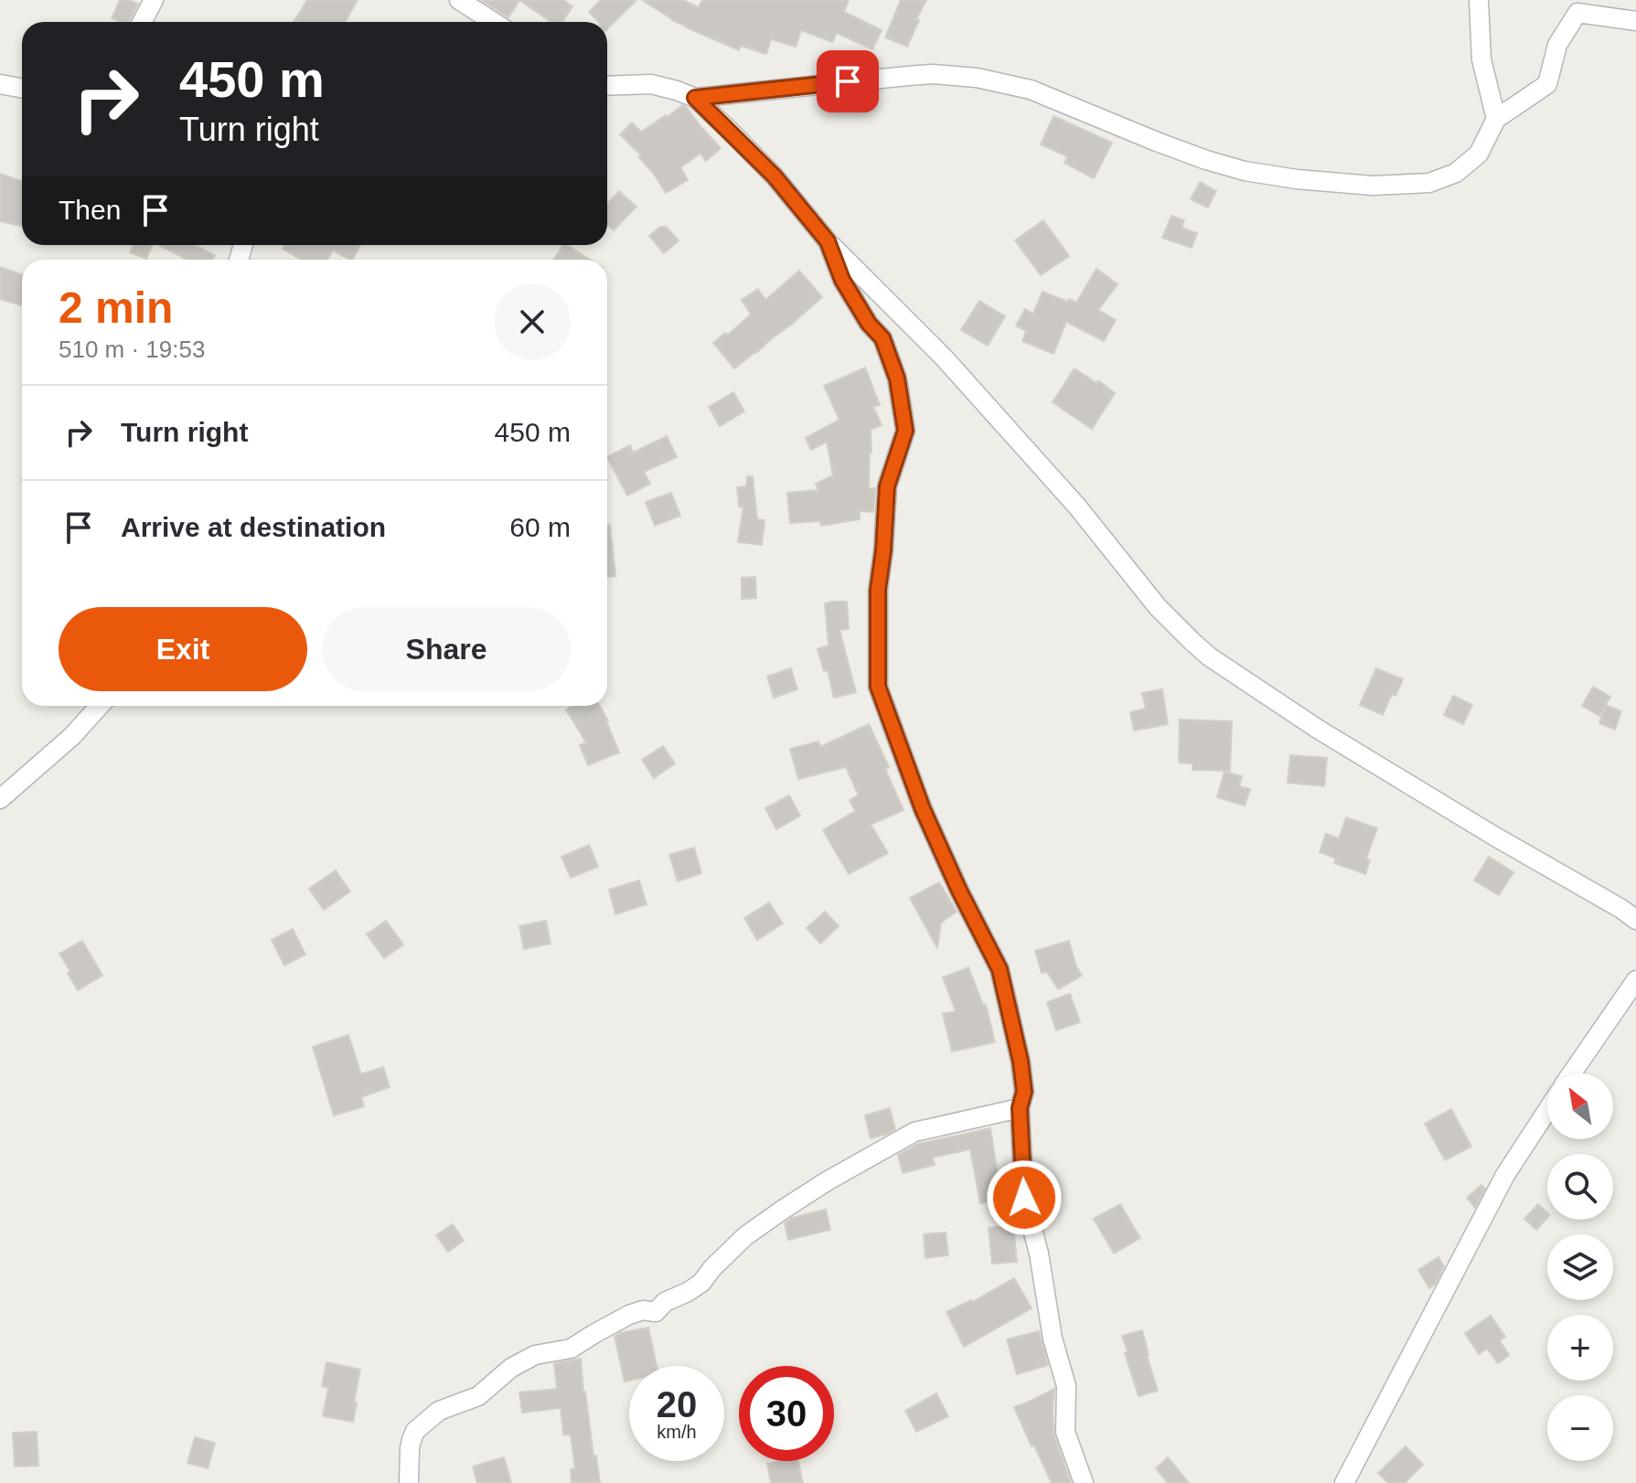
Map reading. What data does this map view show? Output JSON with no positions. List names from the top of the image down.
{
  "north": "top left",
  "page": {
    "turn": ["450 m", "Turn right"],
    "then": "Then",
    "heading": ["2 min", "510 m · 19:53"],
    "list": [
      {
        "name": "Turn right",
        "value": "450 m"
      },
      {
        "name": "Arrive at destination",
        "value": "60 m"
      }
    ],
    "buttons": ["Exit", "Share"],
    "map_buttons": ["+", "−"],
    "speed": "20 km/h",
    "limit": "30"
  }
}
